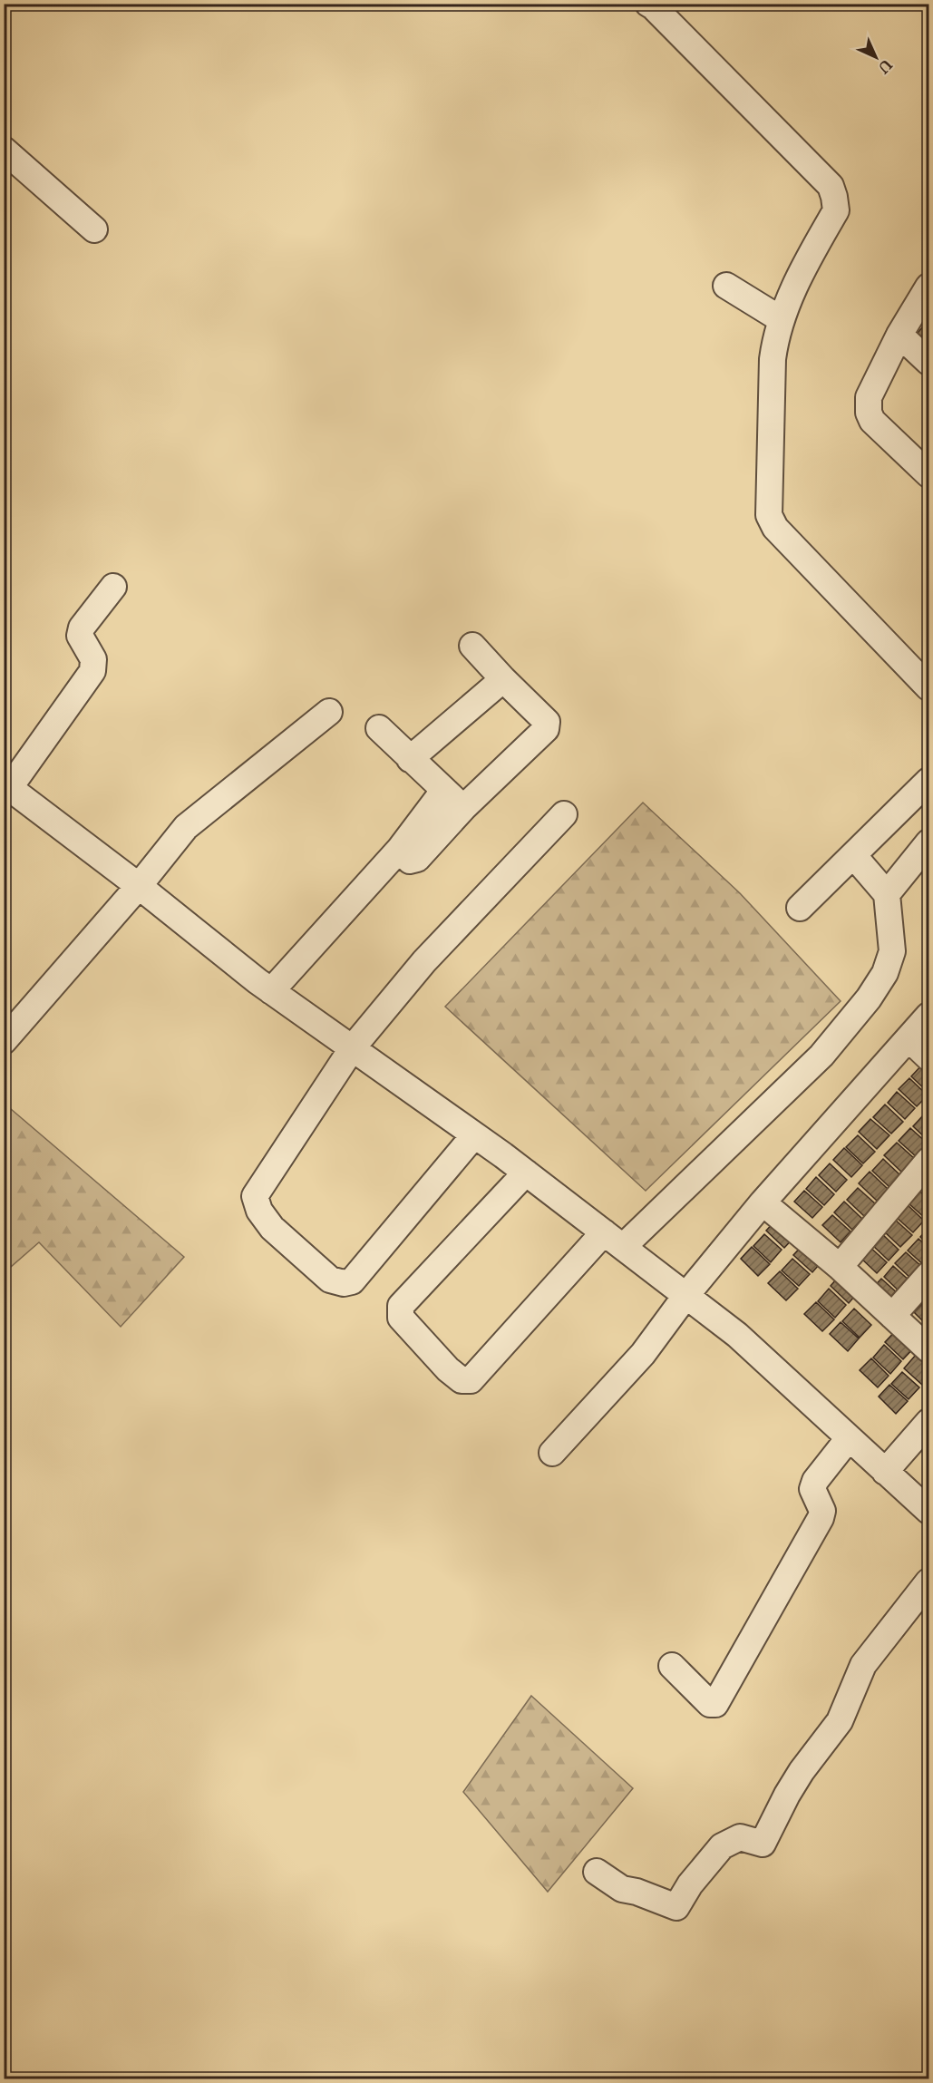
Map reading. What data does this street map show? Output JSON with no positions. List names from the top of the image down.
{
  "north": "bottom right"
}
